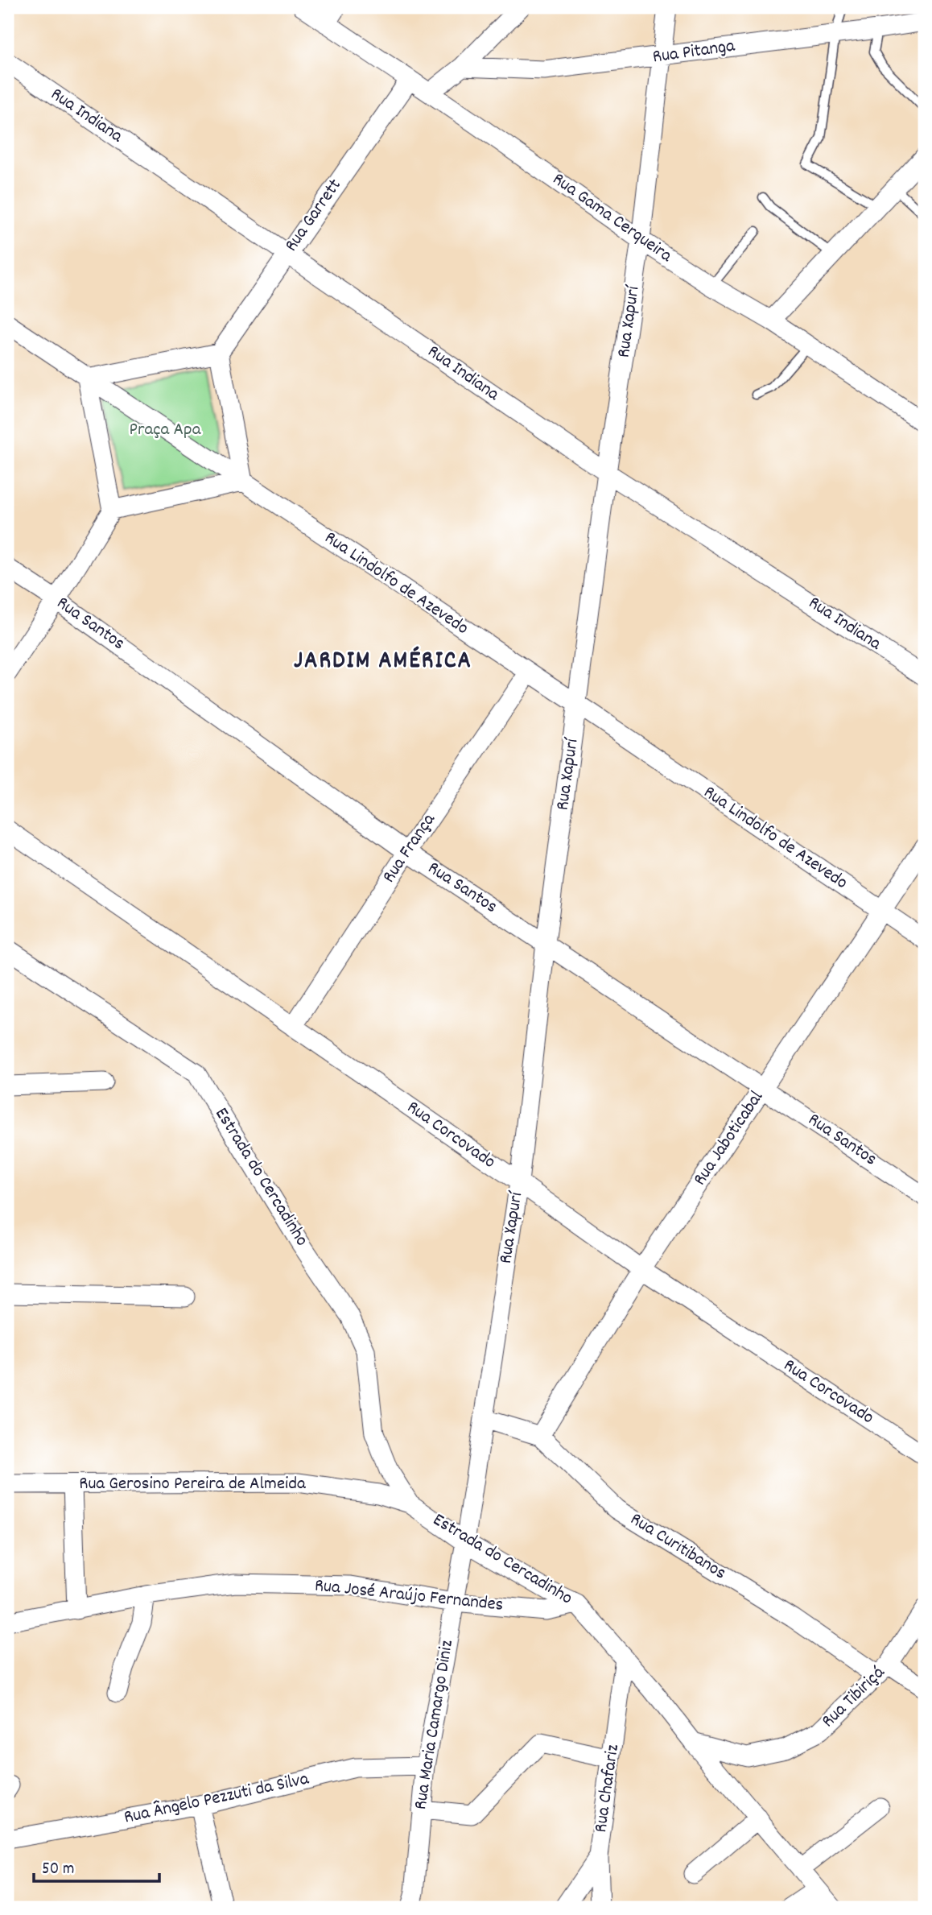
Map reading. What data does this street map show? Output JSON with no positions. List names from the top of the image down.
{
  "streets": {
    "street": [
      "Rua Pitanga",
      "Rua Indiana",
      "Rua Garrett",
      "Rua Gama Cerqueira",
      "Rua Xapurí",
      "Rua Lindolfo de Azevedo",
      "Rua Santos",
      "Rua França",
      "Rua Corcovado",
      "Rua Jaboticabal",
      "Estrada do Cercadinho",
      "Rua Gerosino Pereira de Almeida",
      "Rua Curitibanos",
      "Rua José Araújo Fernandes",
      "Rua Tibiriçá",
      "Rua Maria Camargo Diniz",
      "Rua Chafariz",
      "Rua Ângelo Pezzuti da Silva"
    ]
  },
  "crossings": [
    ["Rua Pitanga", "Rua Xapurí"],
    ["Rua Indiana", "Rua Garrett"],
    ["Rua Indiana", "Rua Xapurí"],
    ["Rua Garrett", "Rua Gama Cerqueira"],
    ["Rua Gama Cerqueira", "Rua Xapurí"],
    ["Rua Xapurí", "Rua Lindolfo de Azevedo"],
    ["Rua Xapurí", "Rua Santos"],
    ["Rua Xapurí", "Rua Corcovado"],
    ["Rua Xapurí", "Estrada do Cercadinho"],
    ["Rua Xapurí", "Rua Curitibanos"],
    ["Rua Xapurí", "Rua Maria Camargo Diniz"],
    ["Rua Lindolfo de Azevedo", "Rua França"],
    ["Rua Lindolfo de Azevedo", "Rua Jaboticabal"],
    ["Rua Santos", "Rua França"],
    ["Rua Santos", "Rua Jaboticabal"],
    ["Rua França", "Rua Corcovado"],
    ["Rua Corcovado", "Rua Jaboticabal"],
    ["Rua Jaboticabal", "Rua Curitibanos"],
    ["Estrada do Cercadinho", "Rua Gerosino Pereira de Almeida"],
    ["Estrada do Cercadinho", "Rua José Araújo Fernandes"],
    ["Estrada do Cercadinho", "Rua Tibiriçá"],
    ["Estrada do Cercadinho", "Rua Maria Camargo Diniz"],
    ["Estrada do Cercadinho", "Rua Chafariz"],
    ["Rua Curitibanos", "Rua Tibiriçá"],
    ["Rua José Araújo Fernandes", "Rua Maria Camargo Diniz"],
    ["Rua Maria Camargo Diniz", "Rua Ângelo Pezzuti da Silva"]
  ],
  "districts": ["JARDIM AMÉRICA"],
  "parks": ["Praça Apa"],
  "scale_bar": "50 m"
}
